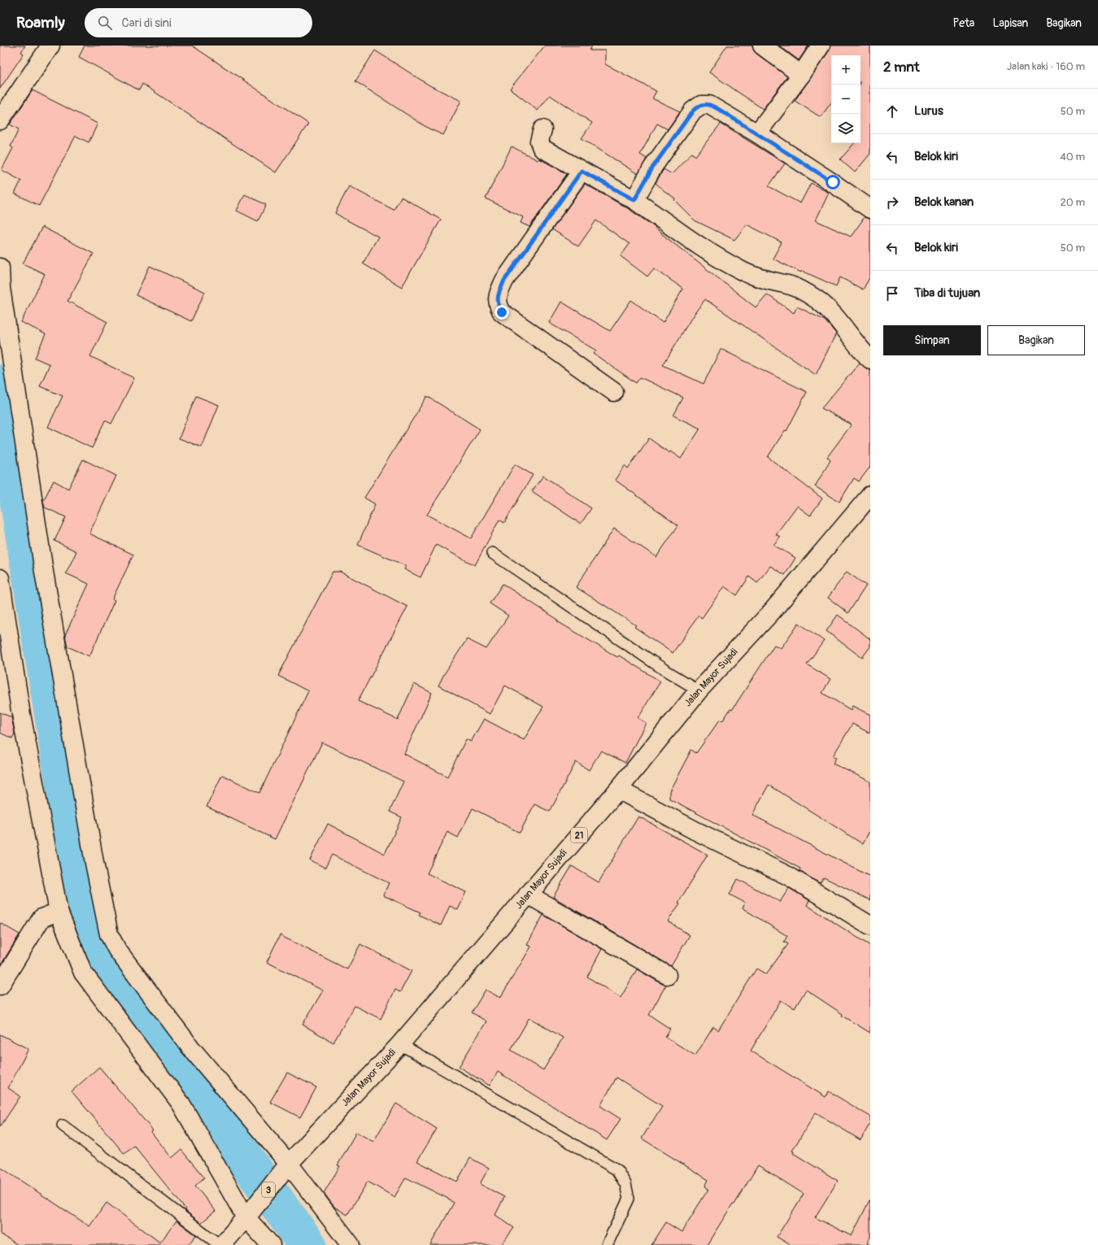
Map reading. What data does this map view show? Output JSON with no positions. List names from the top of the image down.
{
  "streets": {
    "main road": ["Jalan Mayor Sujadi", "21", "3"]
  },
  "page": {
    "header": "Roamly",
    "search": "Cari di sini",
    "nav": ["Peta", "Lapisan", "Bagikan"],
    "heading": ["2 mnt", "Jalan kaki · 160 m"],
    "map_buttons": ["+", "−"],
    "list": [
      ["Lurus", "50 m"],
      ["Belok kiri", "40 m"],
      ["Belok kanan", "20 m"],
      ["Belok kiri", "50 m"],
      "Tiba di tujuan"
    ],
    "buttons": ["Simpan", "Bagikan"]
  }
}
